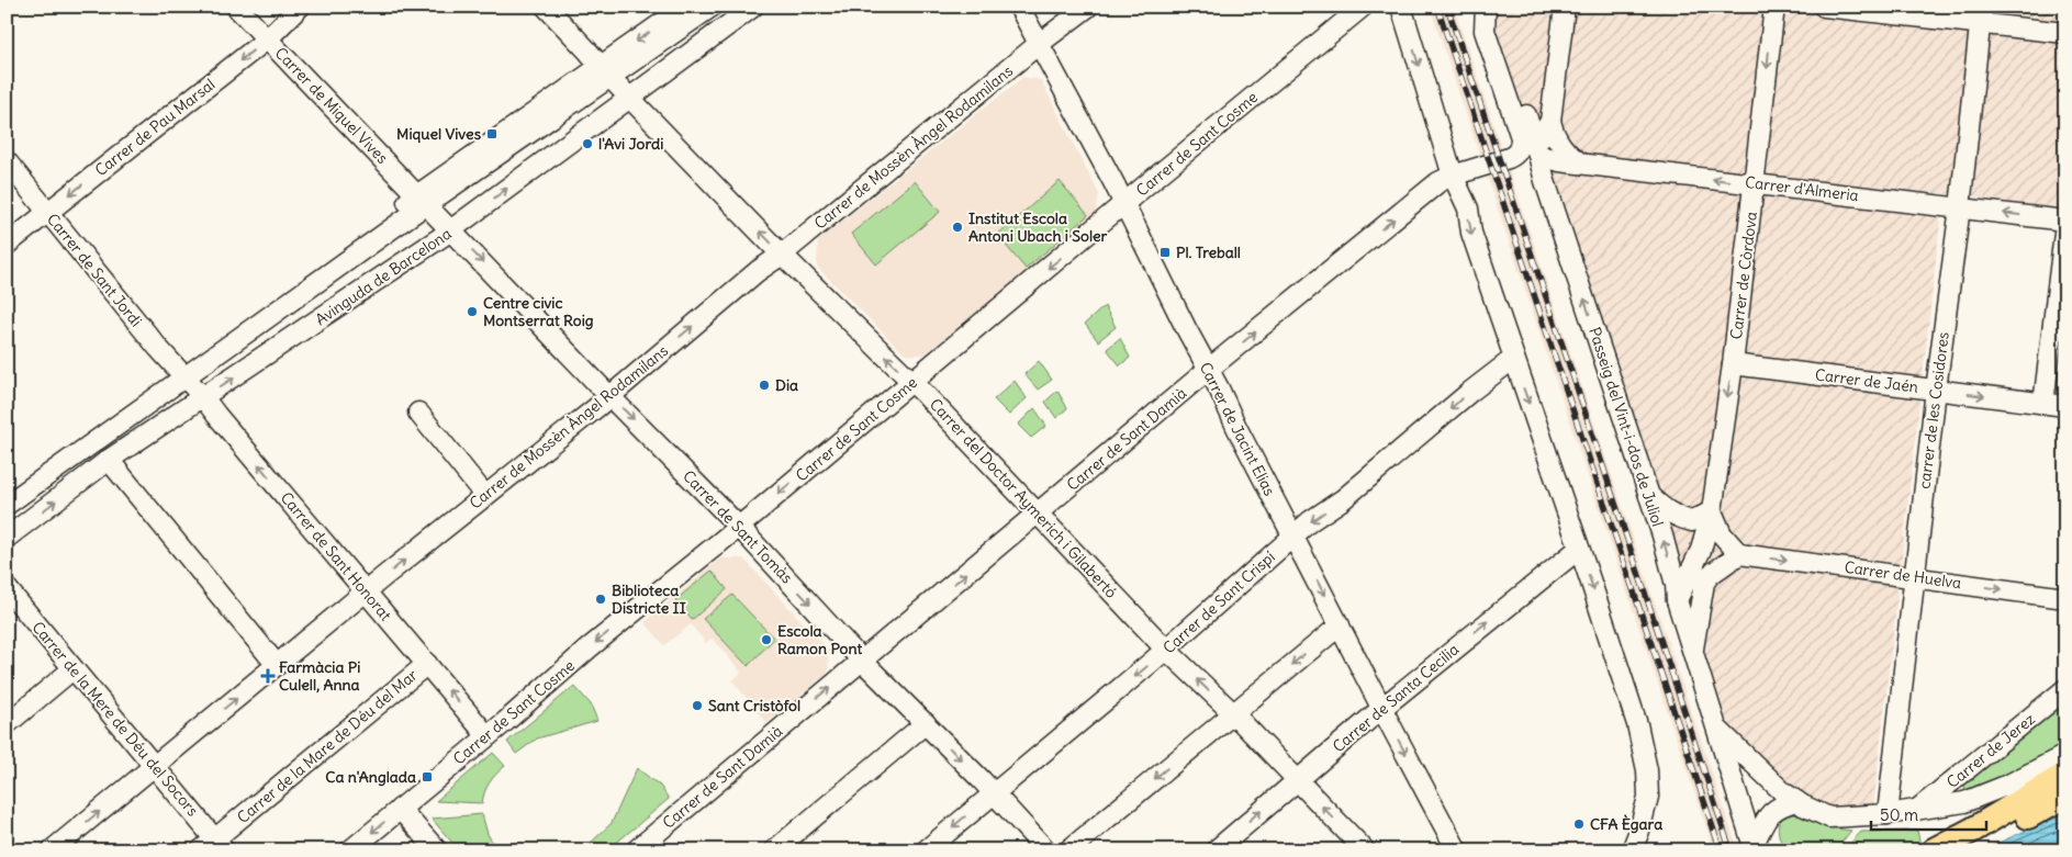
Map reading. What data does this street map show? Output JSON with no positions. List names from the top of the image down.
{
  "streets": {
    "street": [
      "Carrer de Miquel Vives",
      "Carrer de Pau Marsal",
      "Carrer de Sant Cosme",
      "Carrer de Mossèn Àngel Rodamilans",
      "Carrer d'Almeria",
      "Carrer de Sant Jordi",
      "Carrer de Còrdova",
      "Avinguda de Barcelona",
      "Carrer de Jaén",
      "carrer de les Cosidores",
      "Passeig del Vint-i-dos de Juliol",
      "Carrer de Jacint Elias",
      "Carrer de Sant Damià",
      "Carrer del Doctor Aymerich i Gilabertó",
      "Carrer de Sant Tomàs",
      "Carrer de Sant Honorat",
      "Carrer de Huelva",
      "Carrer de Sant Crispí",
      "Carrer de Santa Cecilia",
      "Carrer de la Mere de Déu del Socors",
      "Carrer de la Mare de Déu del Mar",
      "Carrer de Jerez"
    ]
  },
  "crossings": [
    ["Carrer de Miquel Vives", "Carrer de Pau Marsal"],
    ["Carrer de Miquel Vives", "Carrer de Sant Tomàs"],
    ["Carrer de Pau Marsal", "Carrer de Sant Jordi"],
    ["Carrer de Sant Cosme", "Carrer de Jacint Elias"],
    ["Carrer de Sant Cosme", "Carrer del Doctor Aymerich i Gilabertó"],
    ["Carrer de Sant Cosme", "Carrer de Sant Tomàs"],
    ["Carrer de Sant Cosme", "Carrer de Sant Honorat"],
    ["Carrer de Mossèn Àngel Rodamilans", "Carrer de Jacint Elias"],
    ["Carrer de Mossèn Àngel Rodamilans", "Carrer del Doctor Aymerich i Gilabertó"],
    ["Carrer de Mossèn Àngel Rodamilans", "Carrer de Sant Tomàs"],
    ["Carrer de Mossèn Àngel Rodamilans", "Carrer de Sant Honorat"],
    ["Carrer de Mossèn Àngel Rodamilans", "Carrer de la Mere de Déu del Socors"],
    ["Carrer d'Almeria", "Carrer de Còrdova"],
    ["Carrer d'Almeria", "carrer de les Cosidores"],
    ["Carrer d'Almeria", "Passeig del Vint-i-dos de Juliol"],
    ["Carrer de Sant Jordi", "Carrer de Sant Honorat"],
    ["Carrer de Còrdova", "Carrer de Jaén"],
    ["Carrer de Còrdova", "Passeig del Vint-i-dos de Juliol"],
    ["Avinguda de Barcelona", "Carrer del Doctor Aymerich i Gilabertó"],
    ["Avinguda de Barcelona", "Carrer de Sant Tomàs"],
    ["Avinguda de Barcelona", "Carrer de Sant Honorat"],
    ["Carrer de Jaén", "carrer de les Cosidores"],
    ["carrer de les Cosidores", "Carrer de Huelva"],
    ["Passeig del Vint-i-dos de Juliol", "Carrer de Sant Damià"],
    ["Carrer de Jacint Elias", "Carrer de Sant Damià"],
    ["Carrer de Jacint Elias", "Carrer de Sant Crispí"],
    ["Carrer de Jacint Elias", "Carrer de Santa Cecilia"],
    ["Carrer de Sant Damià", "Carrer del Doctor Aymerich i Gilabertó"],
    ["Carrer de Sant Damià", "Carrer de Sant Tomàs"],
    ["Carrer del Doctor Aymerich i Gilabertó", "Carrer de Sant Crispí"],
    ["Carrer del Doctor Aymerich i Gilabertó", "Carrer de Santa Cecilia"],
    ["Carrer de Sant Tomàs", "Carrer de Sant Crispí"],
    ["Carrer de Sant Honorat", "Carrer de la Mare de Déu del Mar"],
    ["Carrer de la Mere de Déu del Socors", "Carrer de la Mare de Déu del Mar"]
  ],
  "one_way": [
    "Carrer de Pau Marsal",
    "Carrer de Sant Cosme",
    "Carrer de Mossèn Àngel Rodamilans",
    "Carrer d'Almeria",
    "Carrer de Còrdova",
    "Carrer de Sant Damià",
    "Carrer del Doctor Aymerich i Gilabertó",
    "Carrer de Sant Tomàs",
    "Carrer de Huelva"
  ],
  "places": {
    "transit": ["Miquel Vives", "Pl. Treball", "Ca n'Anglada"],
    "other": [
      "l'Avi Jordi",
      "Institut Escola Antoni Ubach i Soler",
      "Centre civic Montserrat Roig",
      "Dia",
      "Biblioteca Districte II",
      "Escola Ramon Pont",
      "Sant Cristòfol",
      "CFA Ègara"
    ],
    "health": ["Farmàcia Pi Culell, Anna"]
  },
  "scale_bar": "50 m"
}
